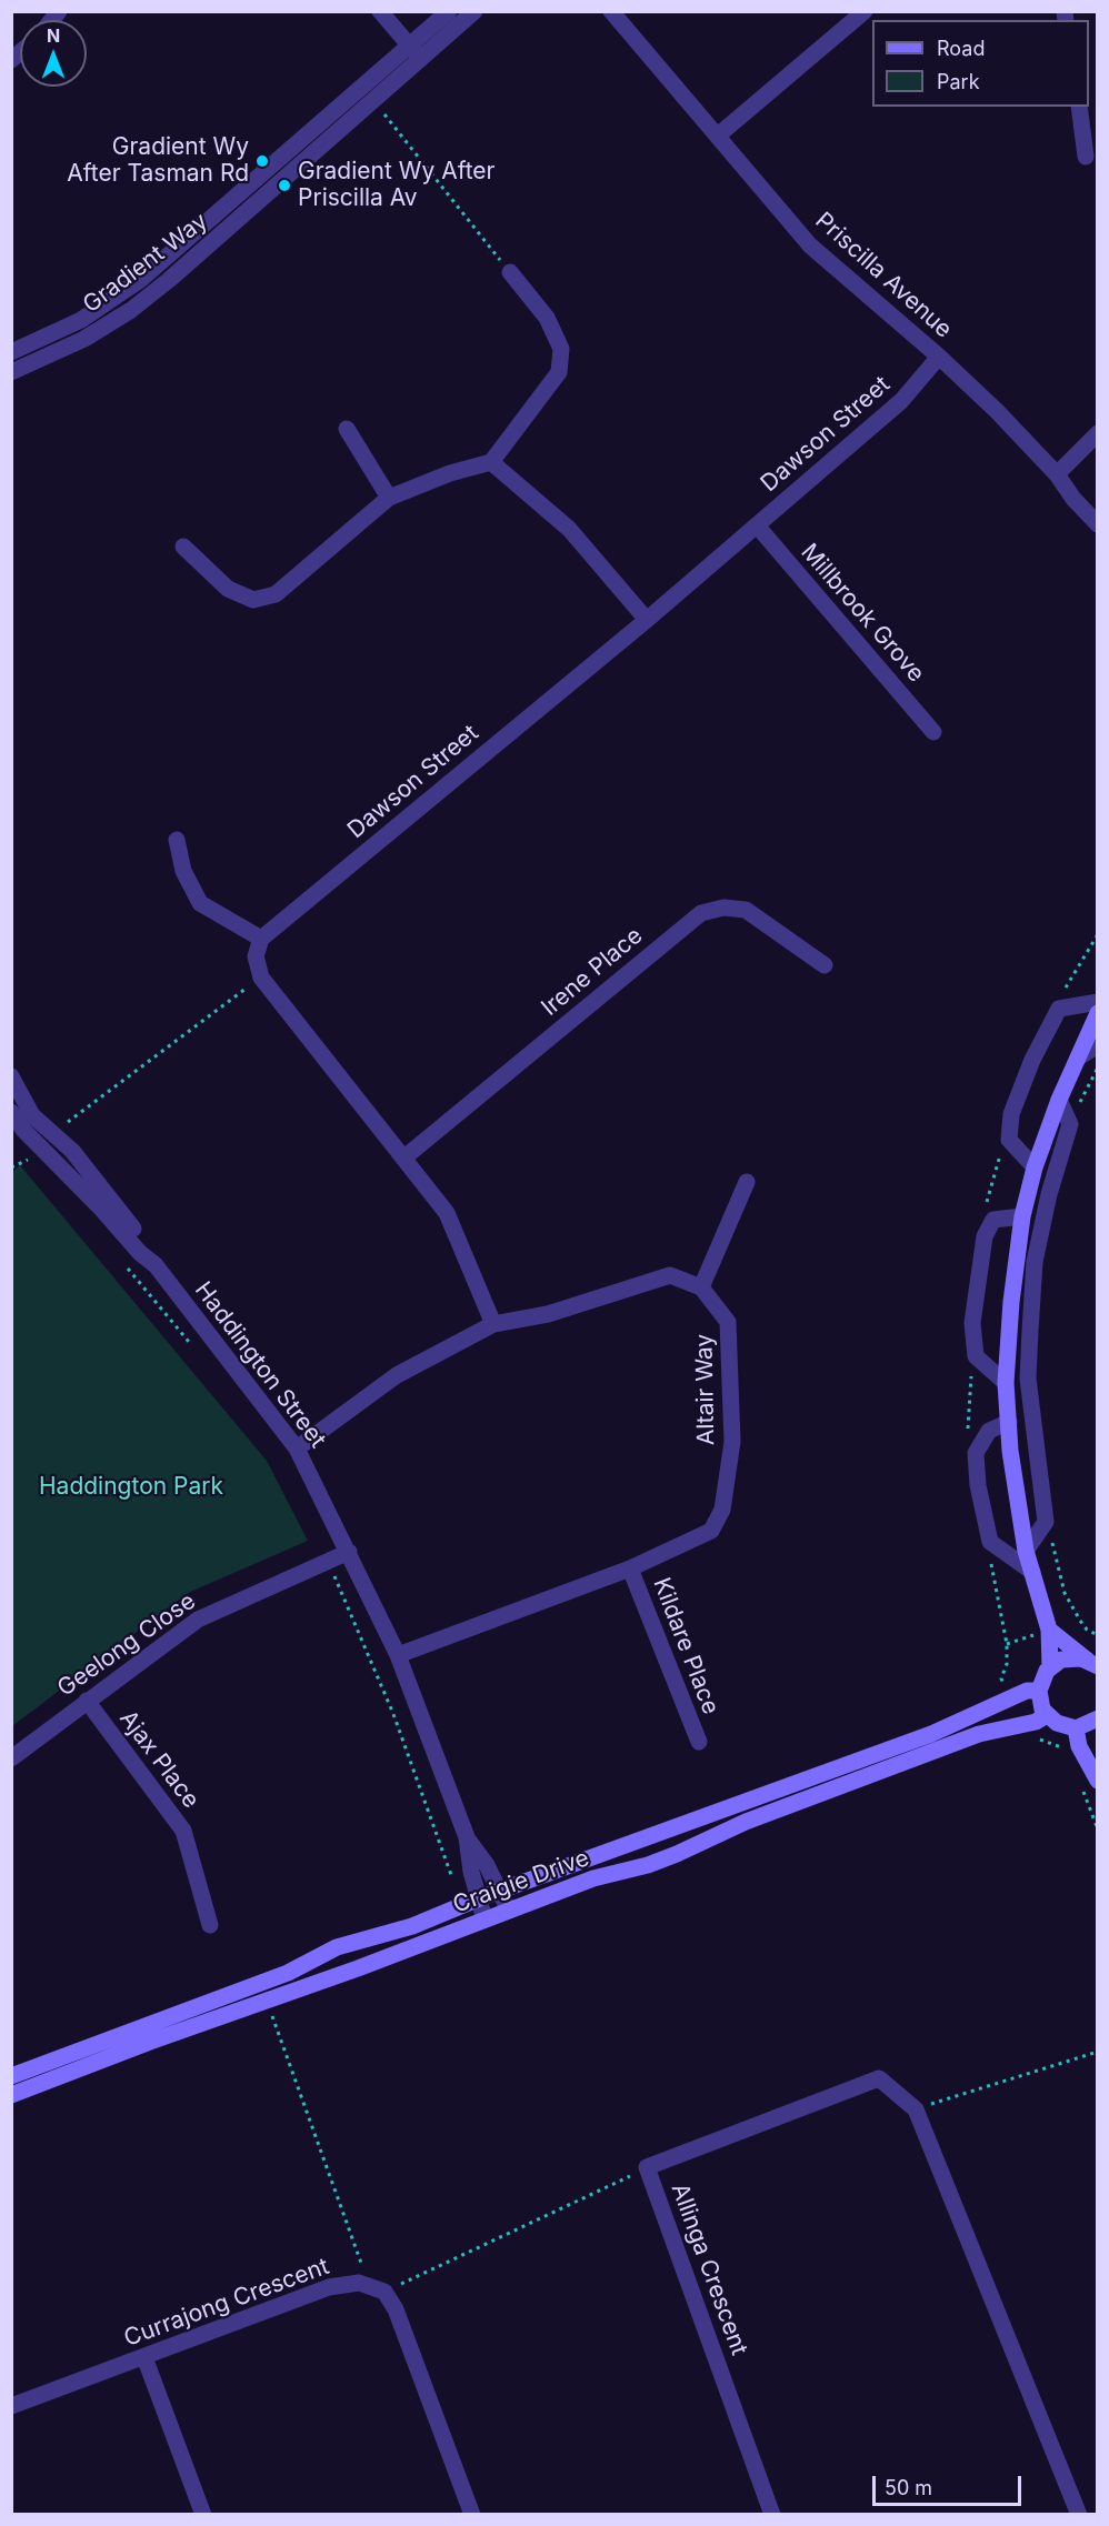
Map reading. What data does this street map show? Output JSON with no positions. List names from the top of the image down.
{
  "streets": {
    "main road": ["Craigie Drive"],
    "street": [
      "Gradient Way",
      "Priscilla Avenue",
      "Dawson Street",
      "Millbrook Grove",
      "Irene Place",
      "Haddington Street",
      "Altair Way",
      "Geelong Close",
      "Kildare Place",
      "Ajax Place",
      "Allinga Crescent",
      "Currajong Crescent"
    ]
  },
  "crossings": [
    ["Priscilla Avenue", "Dawson Street"],
    ["Dawson Street", "Millbrook Grove"],
    ["Haddington Street", "Altair Way"],
    ["Haddington Street", "Geelong Close"],
    ["Haddington Street", "Craigie Drive"],
    ["Altair Way", "Kildare Place"],
    ["Geelong Close", "Ajax Place"]
  ],
  "parks": ["Haddington Park"],
  "places": ["Gradient Wy After Tasman Rd", "Gradient Wy After Priscilla Av"],
  "legend": ["Road", "Park"],
  "scale_bar": "50 m",
  "north": "top"
}
